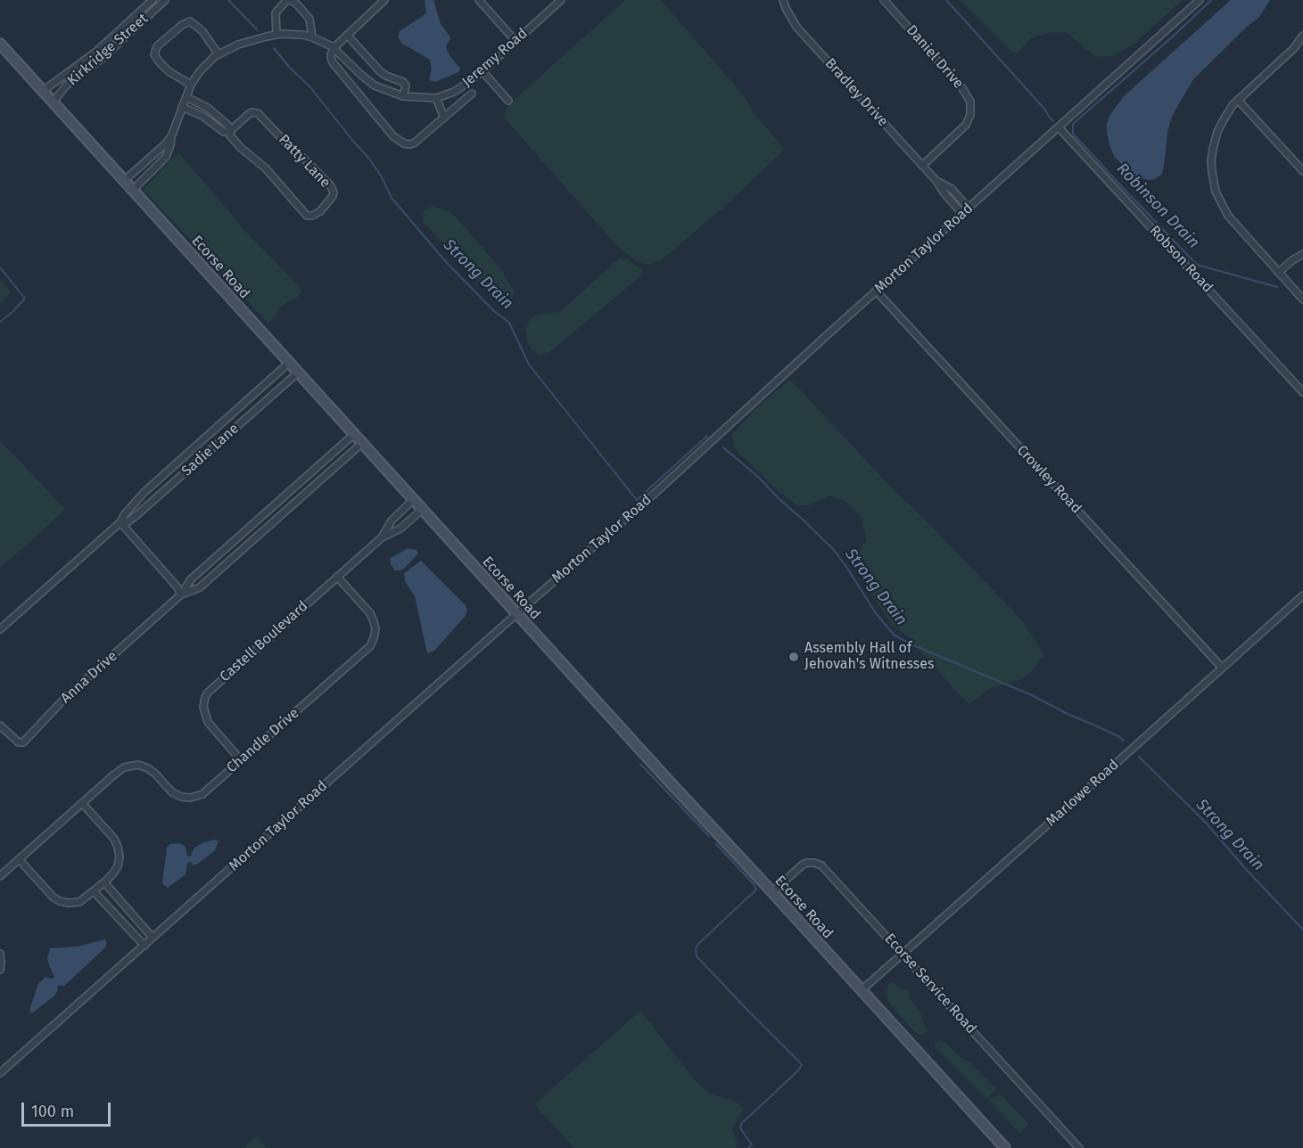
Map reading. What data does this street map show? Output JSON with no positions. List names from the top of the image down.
{
  "streets": {
    "main road": ["Ecorse Road"],
    "street": [
      "Kirkridge Street",
      "Daniel Drive",
      "Jeremy Road",
      "Bradley Drive",
      "Patty Lane",
      "Morton Taylor Road",
      "Robson Road",
      "Sadie Lane",
      "Crowley Road",
      "Castell Boulevard",
      "Anna Drive",
      "Chandle Drive",
      "Marlowe Road",
      "Ecorse Service Road"
    ]
  },
  "crossings": [
    ["Kirkridge Street", "Ecorse Road"],
    ["Daniel Drive", "Bradley Drive"],
    ["Jeremy Road", "Patty Lane"],
    ["Jeremy Road", "Ecorse Road"],
    ["Bradley Drive", "Morton Taylor Road"],
    ["Morton Taylor Road", "Robson Road"],
    ["Morton Taylor Road", "Ecorse Road"],
    ["Morton Taylor Road", "Crowley Road"],
    ["Ecorse Road", "Sadie Lane"],
    ["Ecorse Road", "Castell Boulevard"],
    ["Ecorse Road", "Anna Drive"],
    ["Ecorse Road", "Marlowe Road"],
    ["Ecorse Road", "Ecorse Service Road"],
    ["Crowley Road", "Marlowe Road"],
    ["Castell Boulevard", "Chandle Drive"],
    ["Marlowe Road", "Ecorse Service Road"]
  ],
  "water": ["Robinson Drain", "Strong Drain"],
  "places": ["Assembly Hall of Jehovah's Witnesses"],
  "scale_bar": "100 m"
}
